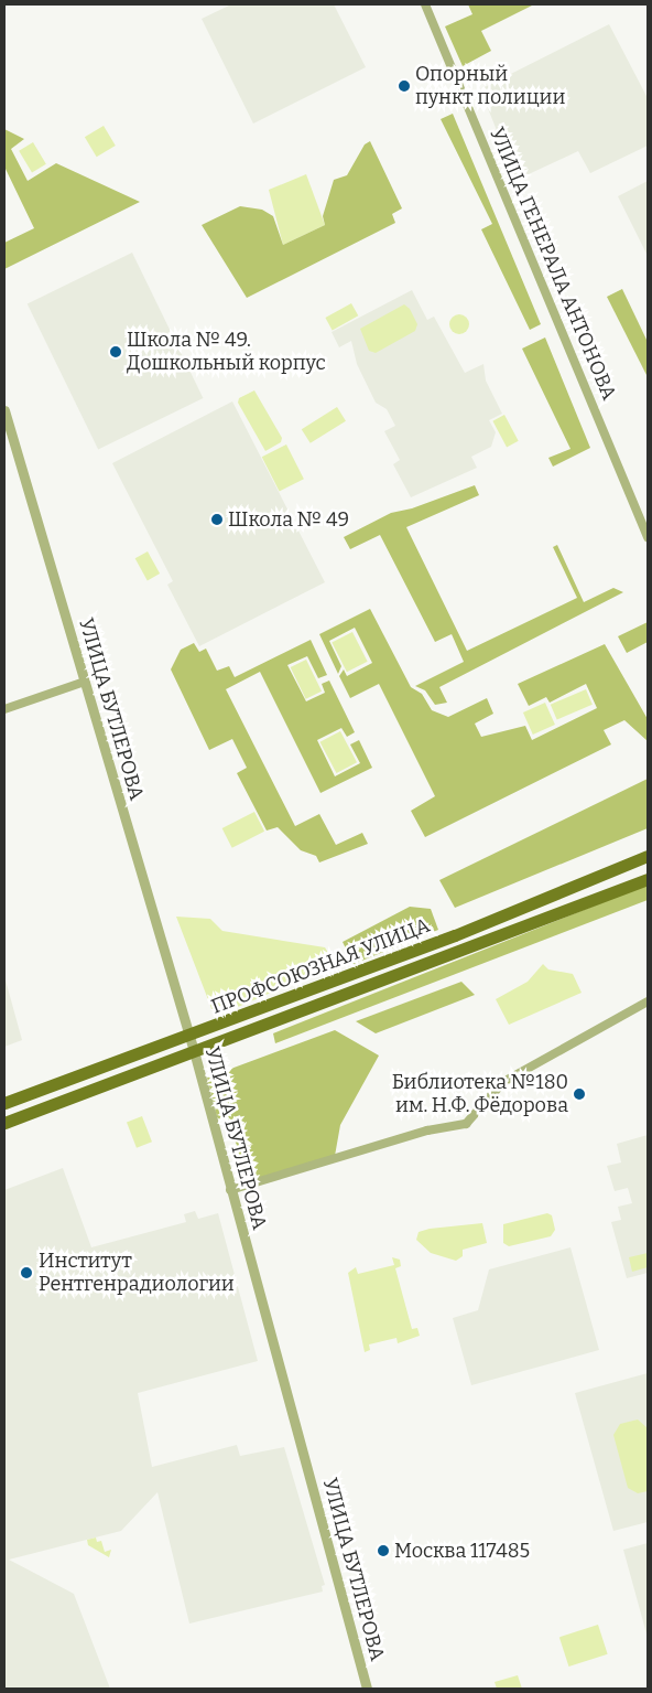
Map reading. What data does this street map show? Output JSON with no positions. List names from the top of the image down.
{
  "streets": {
    "main road": ["ПРОФСОЮЗНАЯ УЛИЦА"],
    "street": ["УЛИЦА ГЕНЕРАЛА АНТОНОВА", "УЛИЦА БУТЛЕРОВА"]
  },
  "crossings": [
    ["УЛИЦА БУТЛЕРОВА", "ПРОФСОЮЗНАЯ УЛИЦА"]
  ],
  "places": [
    "Опорный пункт полиции",
    "Школа № 49. Дошкольный корпус",
    "Школа № 49",
    "Библиотека №180 им. Н.Ф. Фёдорова",
    "Институт Рентгенрадиологии",
    "Москва 117485"
  ]
}
